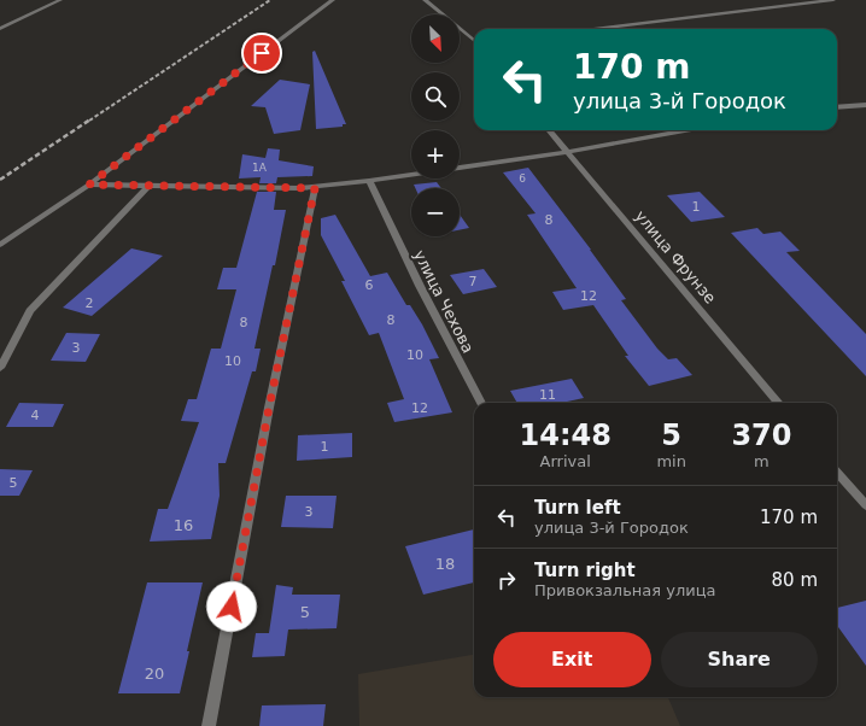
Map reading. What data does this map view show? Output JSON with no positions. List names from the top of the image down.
{
  "streets": {
    "street": ["улица Фрунзе", "улица Чехова"]
  },
  "house_numbers": [
    "1А",
    "6",
    "1",
    "8",
    "7",
    "6",
    "12",
    "2",
    "8",
    "8",
    "3",
    "10",
    "10",
    "11",
    "12",
    "4",
    "1",
    "5",
    "3",
    "16",
    "18",
    "5",
    "20"
  ],
  "north": "bottom right",
  "page": {
    "map_buttons": ["+", "−"],
    "turn": ["170 m", "улица 3-й Городок"],
    "eta": [
      "14:48",
      "Arrival",
      "5",
      "min",
      "370",
      "m"
    ],
    "list": [
      {
        "name": "Turn left",
        "note": "улица 3-й Городок",
        "value": "170 m"
      },
      {
        "name": "Turn right",
        "note": "Привокзальная улица",
        "value": "80 m"
      }
    ],
    "buttons": ["Exit", "Share"]
  }
}
